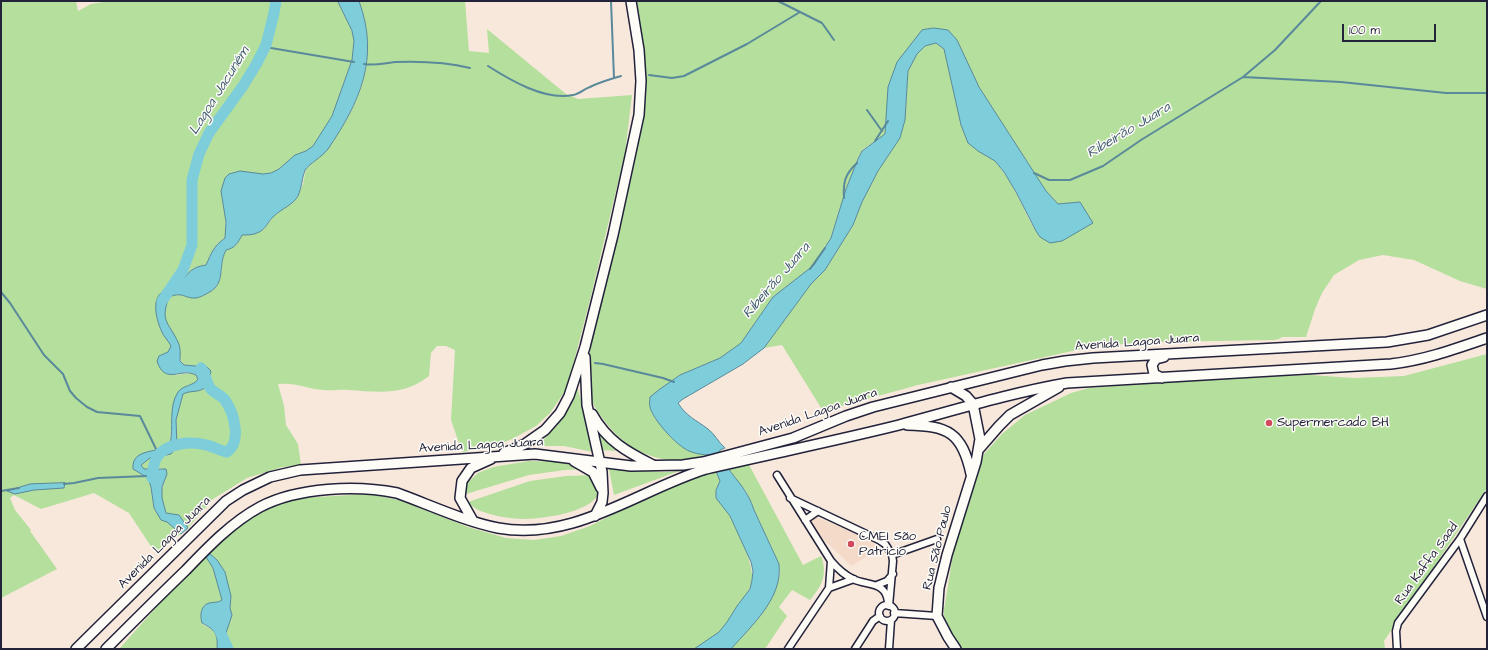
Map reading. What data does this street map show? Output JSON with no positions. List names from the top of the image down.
{
  "streets": {
    "main road": ["Avenida Lagoa Juara", "Rua São Paulo"],
    "street": ["Rua Kaffa Saad"]
  },
  "crossings": [
    ["Avenida Lagoa Juara", "Rua São Paulo"]
  ],
  "water": ["Lagoa Jacuném", "Ribeirão Juara"],
  "places": ["Supermercado BH", "CMEI São Patrício"],
  "scale_bar": "100 m"
}
